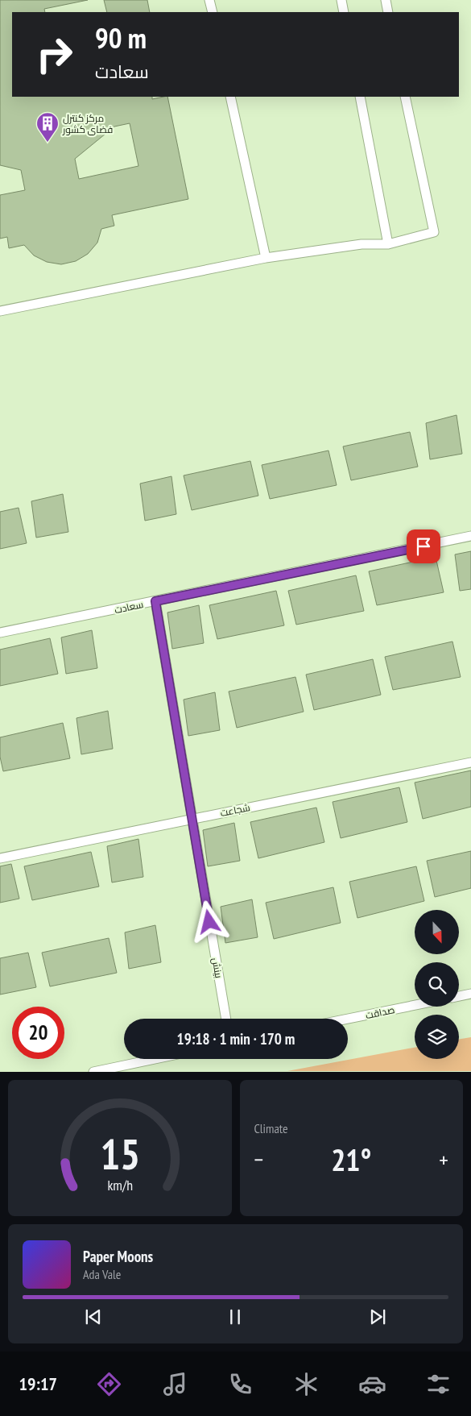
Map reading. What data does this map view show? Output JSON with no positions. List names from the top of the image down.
{
  "streets": {
    "lane": [
      "سعادت",
      "شجاعت",
      "بینش",
      "صداقت"
    ]
  },
  "crossings": [
    ["سعادت", "بینش"],
    ["شجاعت", "بینش"]
  ],
  "places": {
    "building": ["مرکز کنترل فضای کشور"]
  },
  "north": "bottom",
  "page": {
    "turn": ["90 m", "سعادت"],
    "limit": "20",
    "trip": "19:18 · 1 min · 170 m",
    "tile": "Climate",
    "heat": ["−", "21°", "+"],
    "song": ["Paper Moons", "Ada Vale"],
    "tabs": "19:17",
    "gauge": ["15", "km/h"]
  }
}
